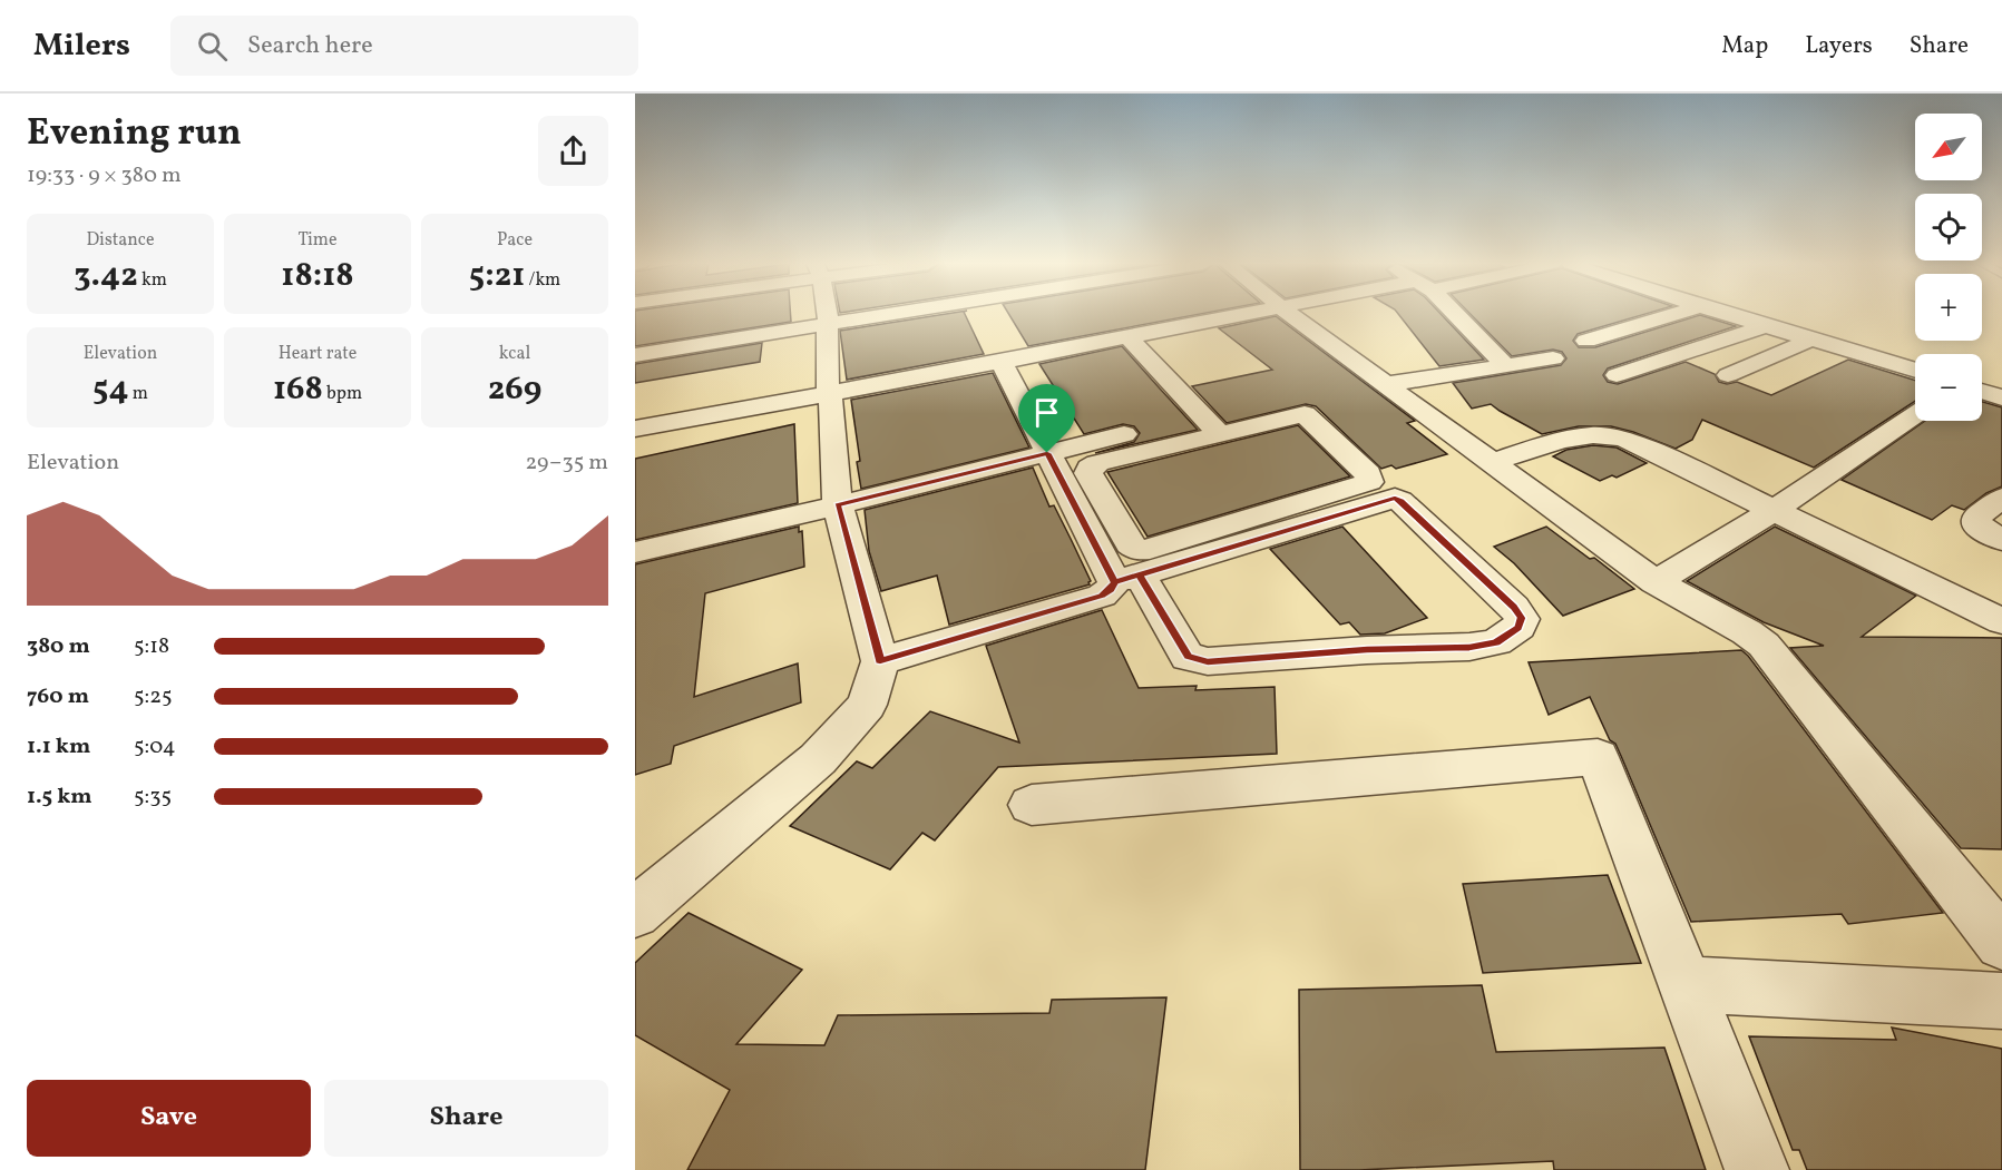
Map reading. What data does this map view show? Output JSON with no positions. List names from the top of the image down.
{
  "north": "bottom left",
  "page": {
    "header": "Milers",
    "search": "Search here",
    "nav": ["Map", "Layers", "Share"],
    "heading": ["Evening run", "19:33 · 9 × 380 m"],
    "map_buttons": ["+", "−"],
    "stats": [
      ["Distance", "3.42 km"],
      ["Time", "18:18"],
      ["Pace", "5:21 /km"],
      ["Elevation", "54 m"],
      ["Heart rate", "168 bpm"],
      ["kcal", "269"]
    ],
    "chart": ["Elevation", "29–35 m"],
    "list": [
      {
        "name": "380 m",
        "note": "5:18"
      },
      {
        "name": "760 m",
        "note": "5:25"
      },
      {
        "name": "1.1 km",
        "note": "5:04"
      },
      {
        "name": "1.5 km",
        "note": "5:35"
      }
    ],
    "buttons": ["Save", "Share"]
  }
}
